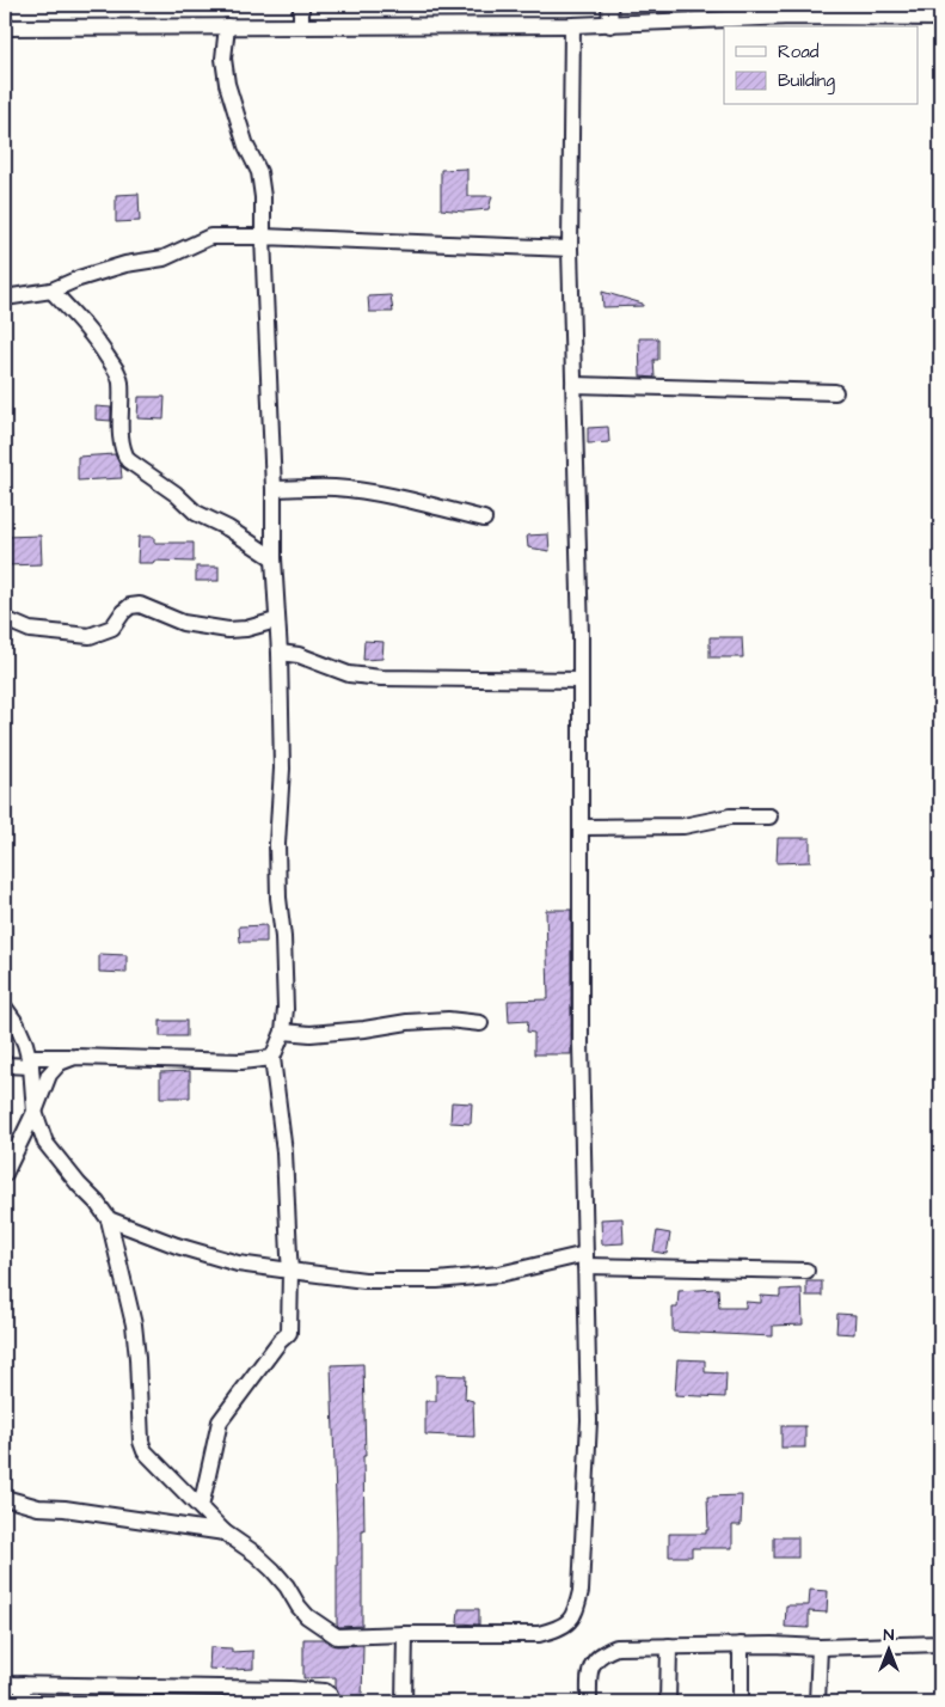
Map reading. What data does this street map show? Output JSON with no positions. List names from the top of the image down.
{
  "legend": ["Road", "Building"],
  "north": "top"
}
